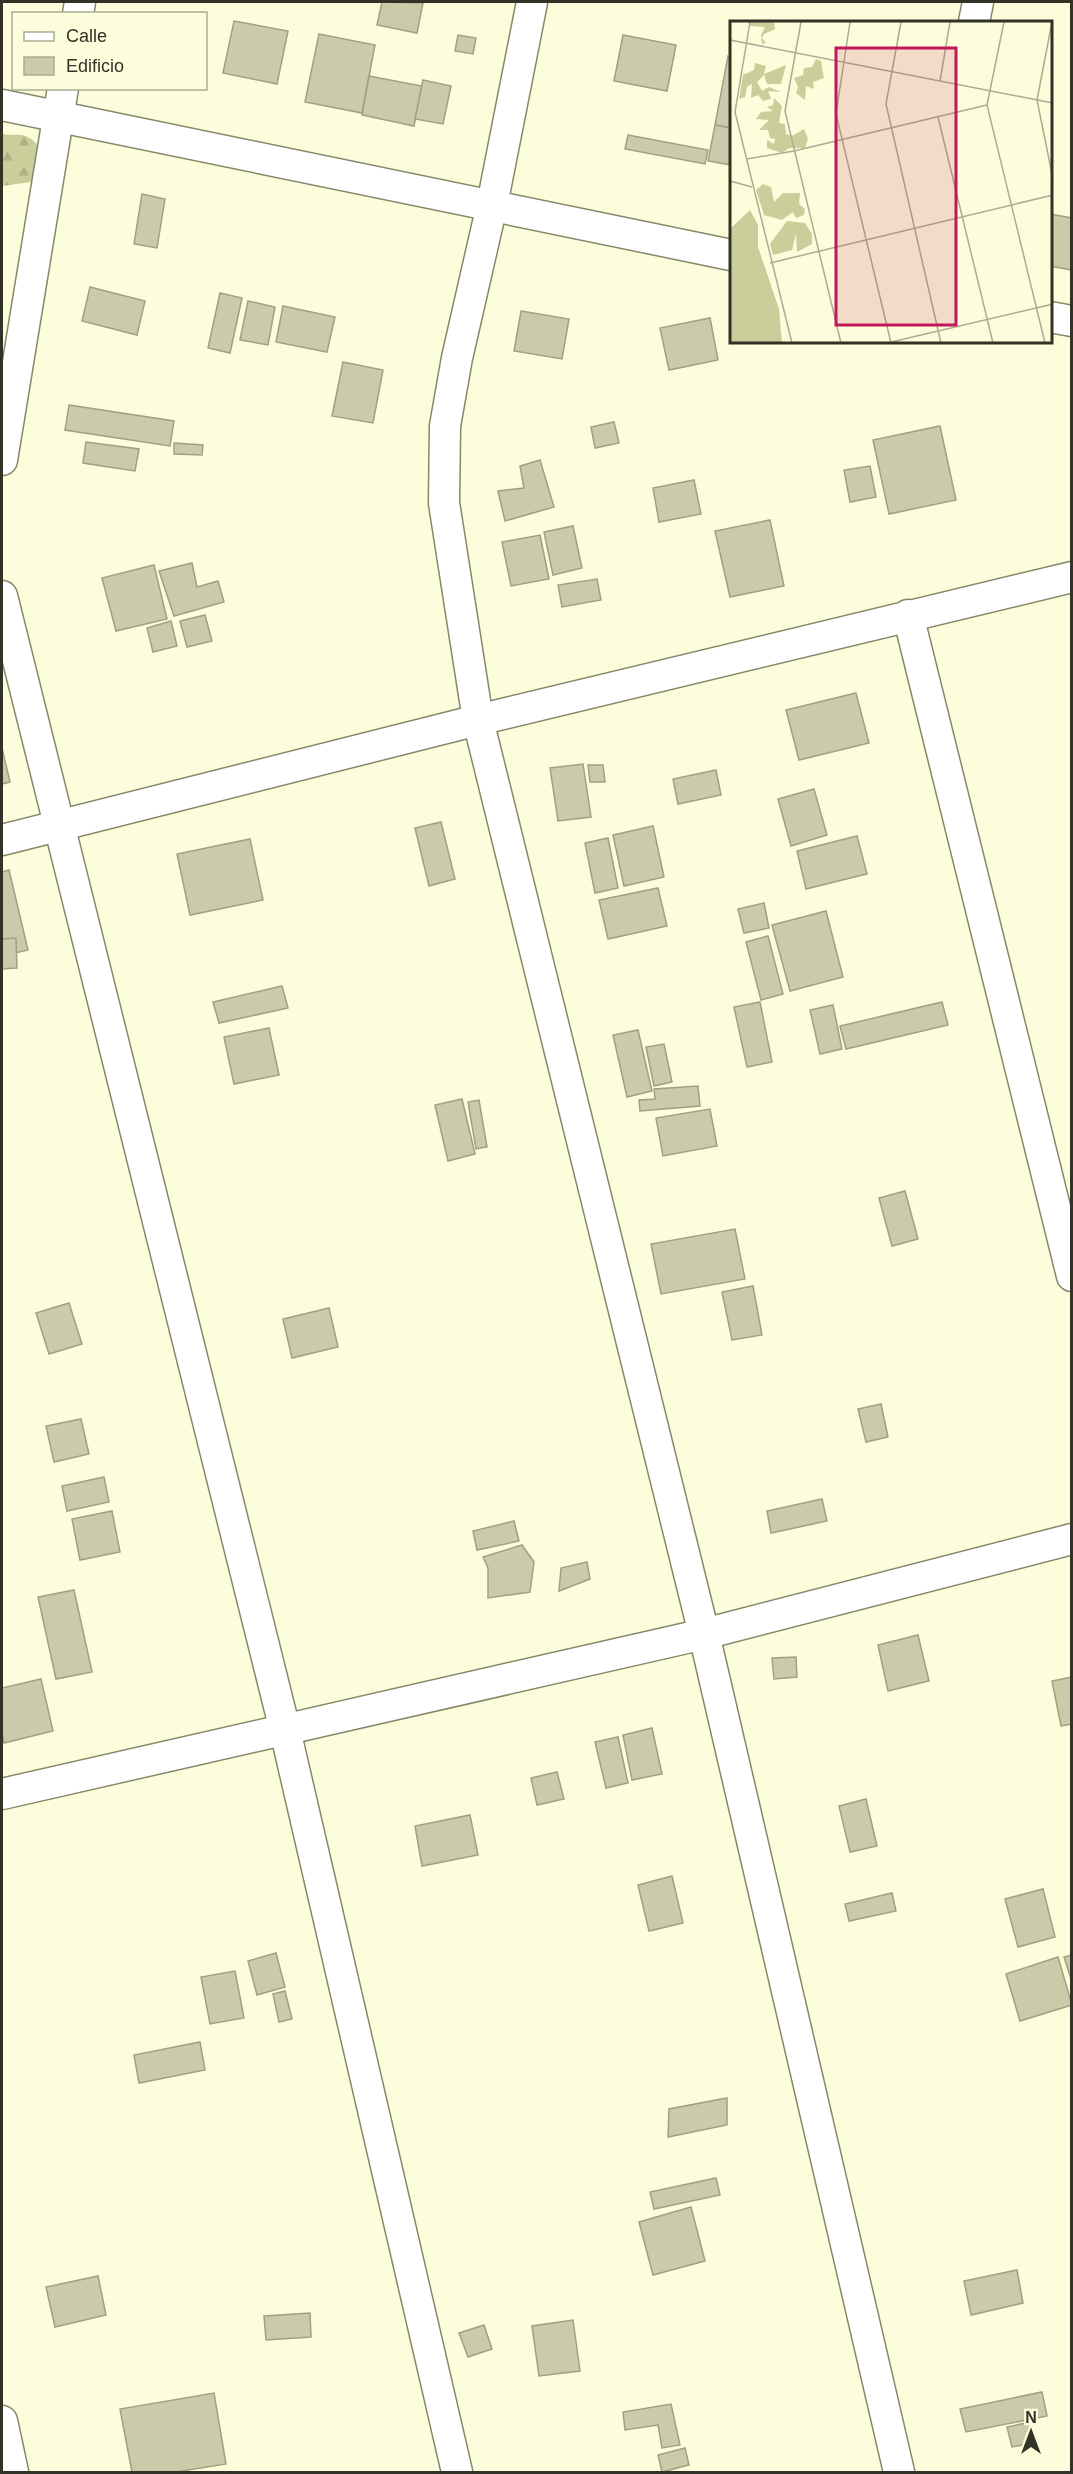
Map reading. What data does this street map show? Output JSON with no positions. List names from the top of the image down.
{
  "legend": ["Calle", "Edificio"],
  "north": "top"
}
